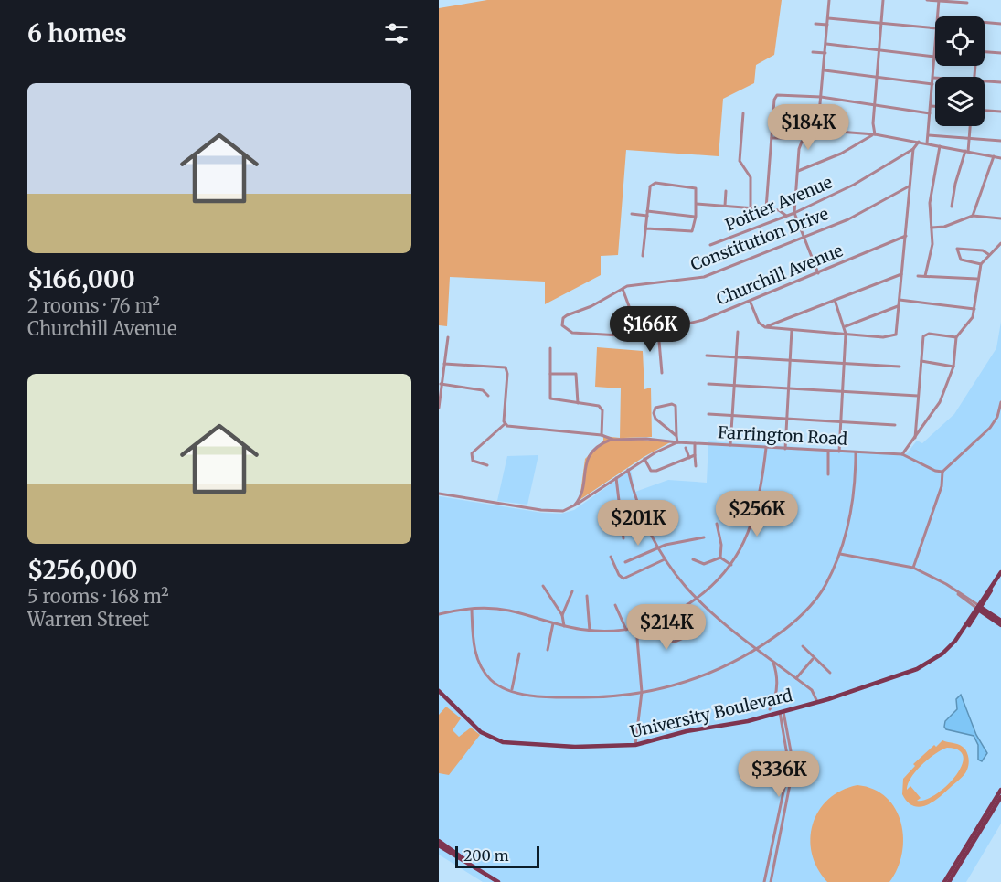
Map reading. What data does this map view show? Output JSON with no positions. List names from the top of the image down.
{
  "streets": {
    "main road": ["University Boulevard"],
    "street": [
      "Poitier Avenue",
      "Constitution Drive",
      "Churchill Avenue",
      "Farrington Road"
    ]
  },
  "crossings": [
    ["Constitution Drive", "Churchill Avenue"]
  ],
  "scale_bar": "200 m",
  "page": {
    "heading": "6 homes",
    "list": [
      {
        "name": "$166,000",
        "note": "2 rooms · 76 m² · Churchill Avenue"
      },
      {
        "name": "$256,000",
        "note": "5 rooms · 168 m² · Warren Street"
      }
    ],
    "price": [
      "$184K",
      "$166K",
      "$256K",
      "$201K",
      "$214K",
      "$336K"
    ],
    "scale": "200 m"
  }
}
